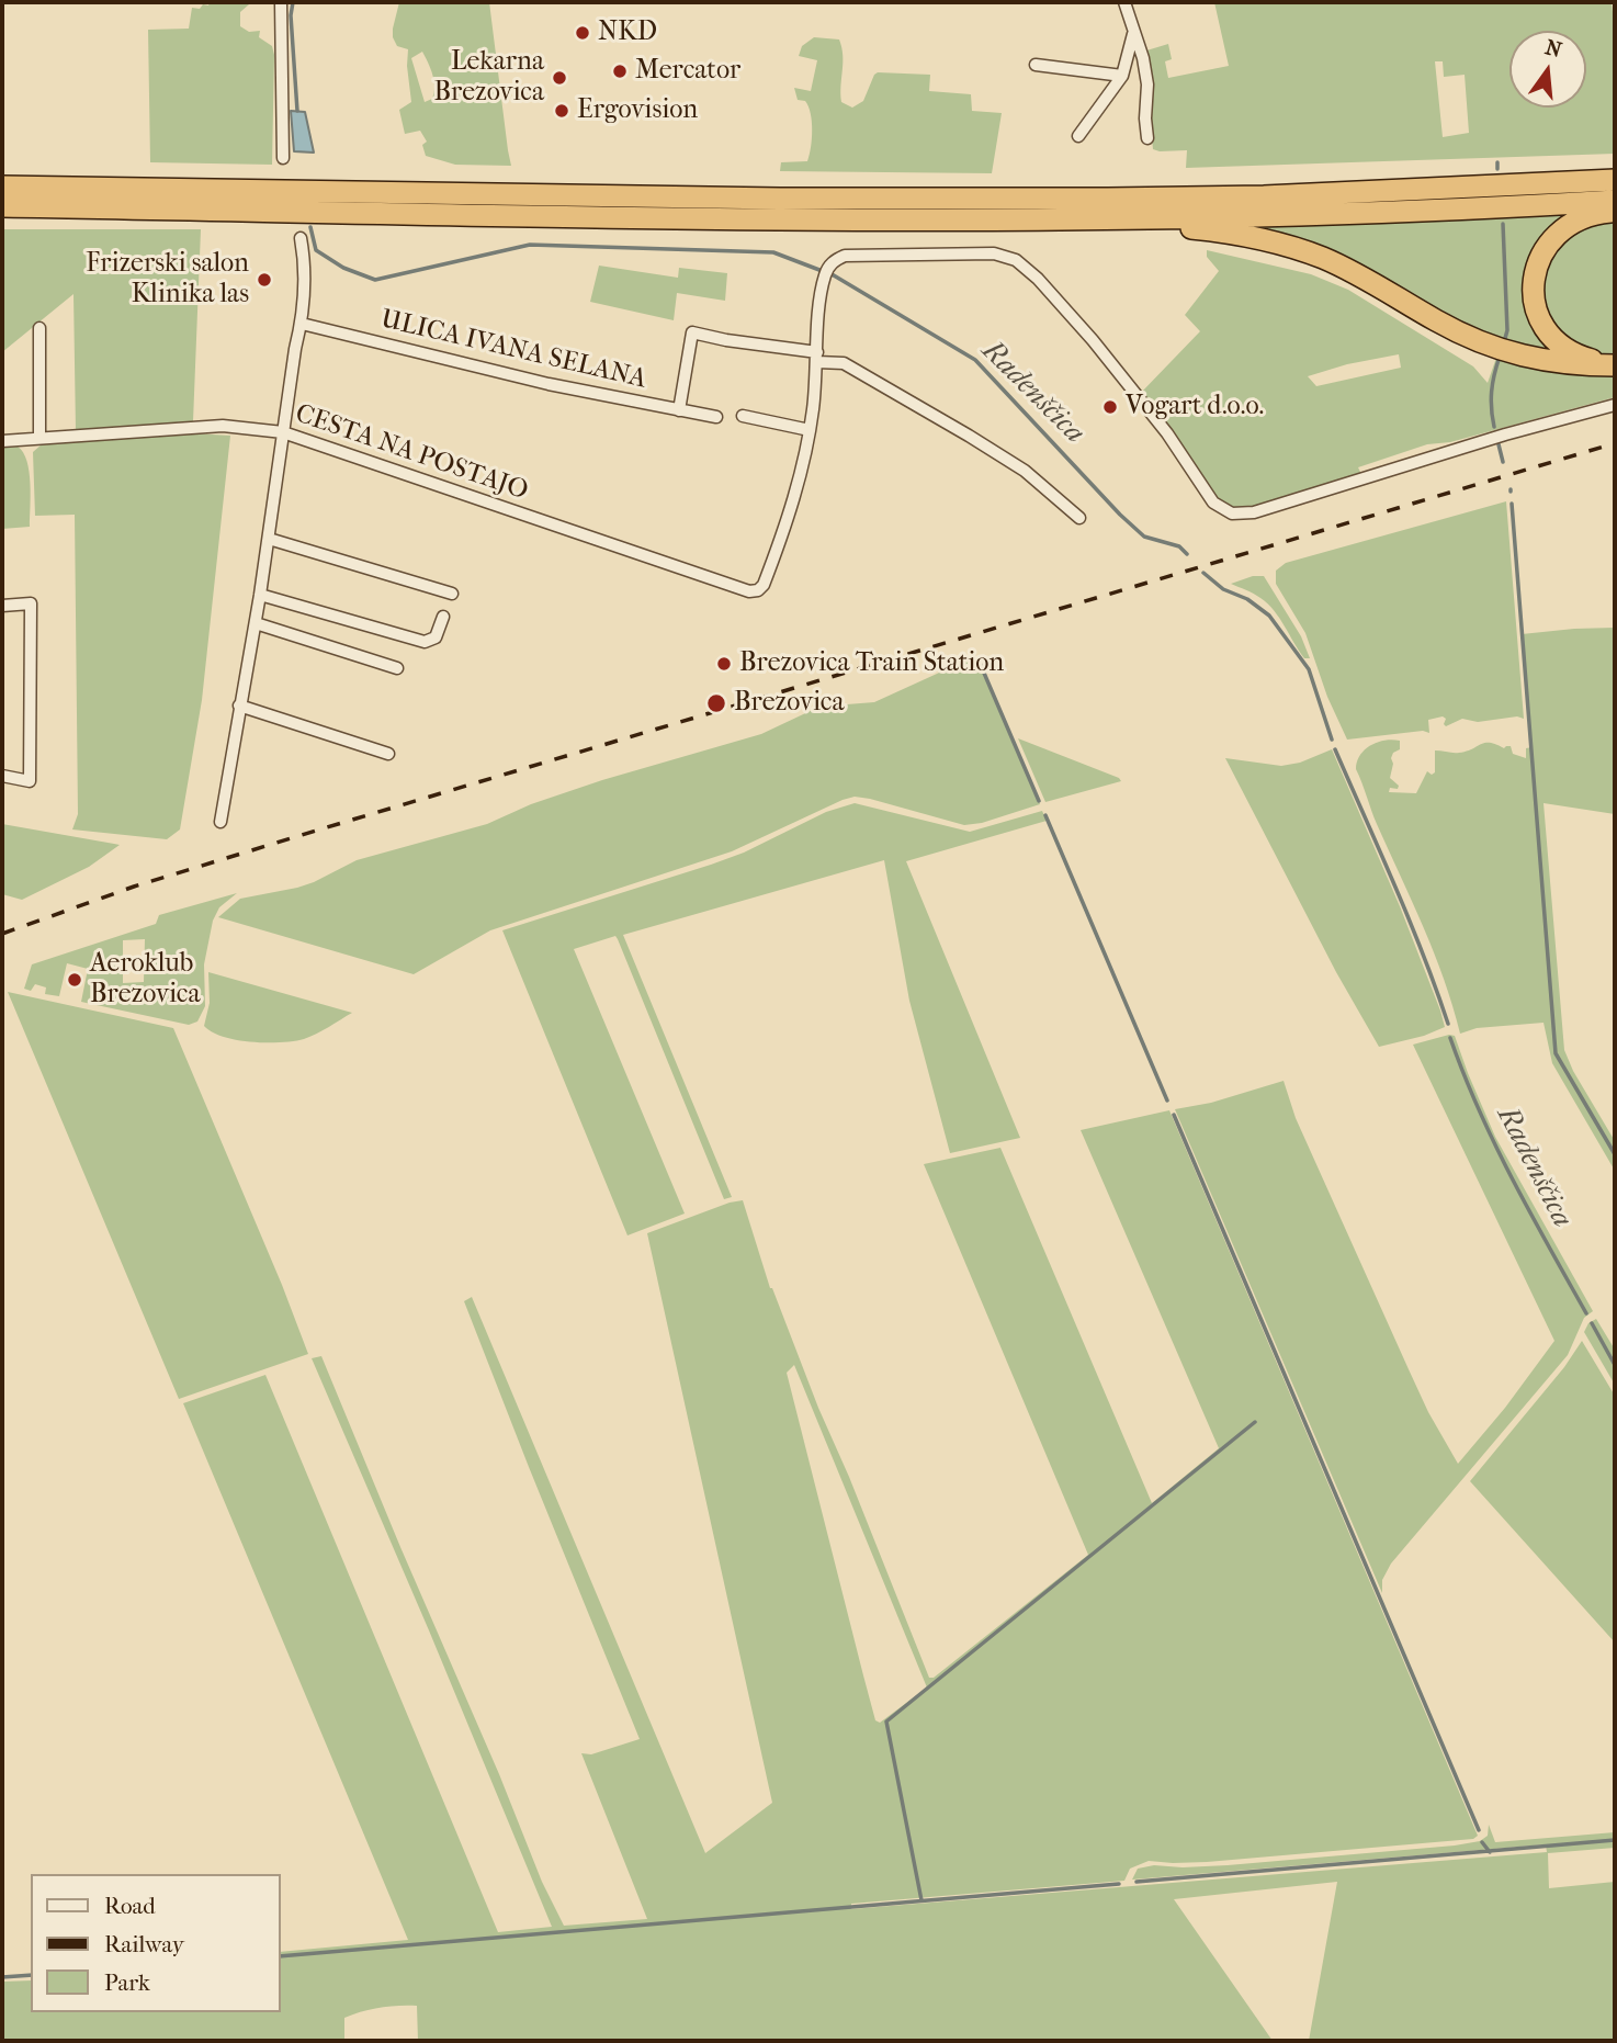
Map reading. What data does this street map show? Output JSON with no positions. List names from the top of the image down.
{
  "streets": {
    "street": ["ULICA IVANA SELANA", "CESTA NA POSTAJO"]
  },
  "water": ["Radenščica"],
  "places": [
    "NKD",
    "Mercator",
    "Lekarna Brezovica",
    "Ergovision",
    "Frizerski salon Klinika las",
    "Vogart d.o.o.",
    "Brezovica Train Station",
    "Brezovica",
    "Aeroklub Brezovica"
  ],
  "legend": ["Road", "Railway", "Park"],
  "north": "top"
}
